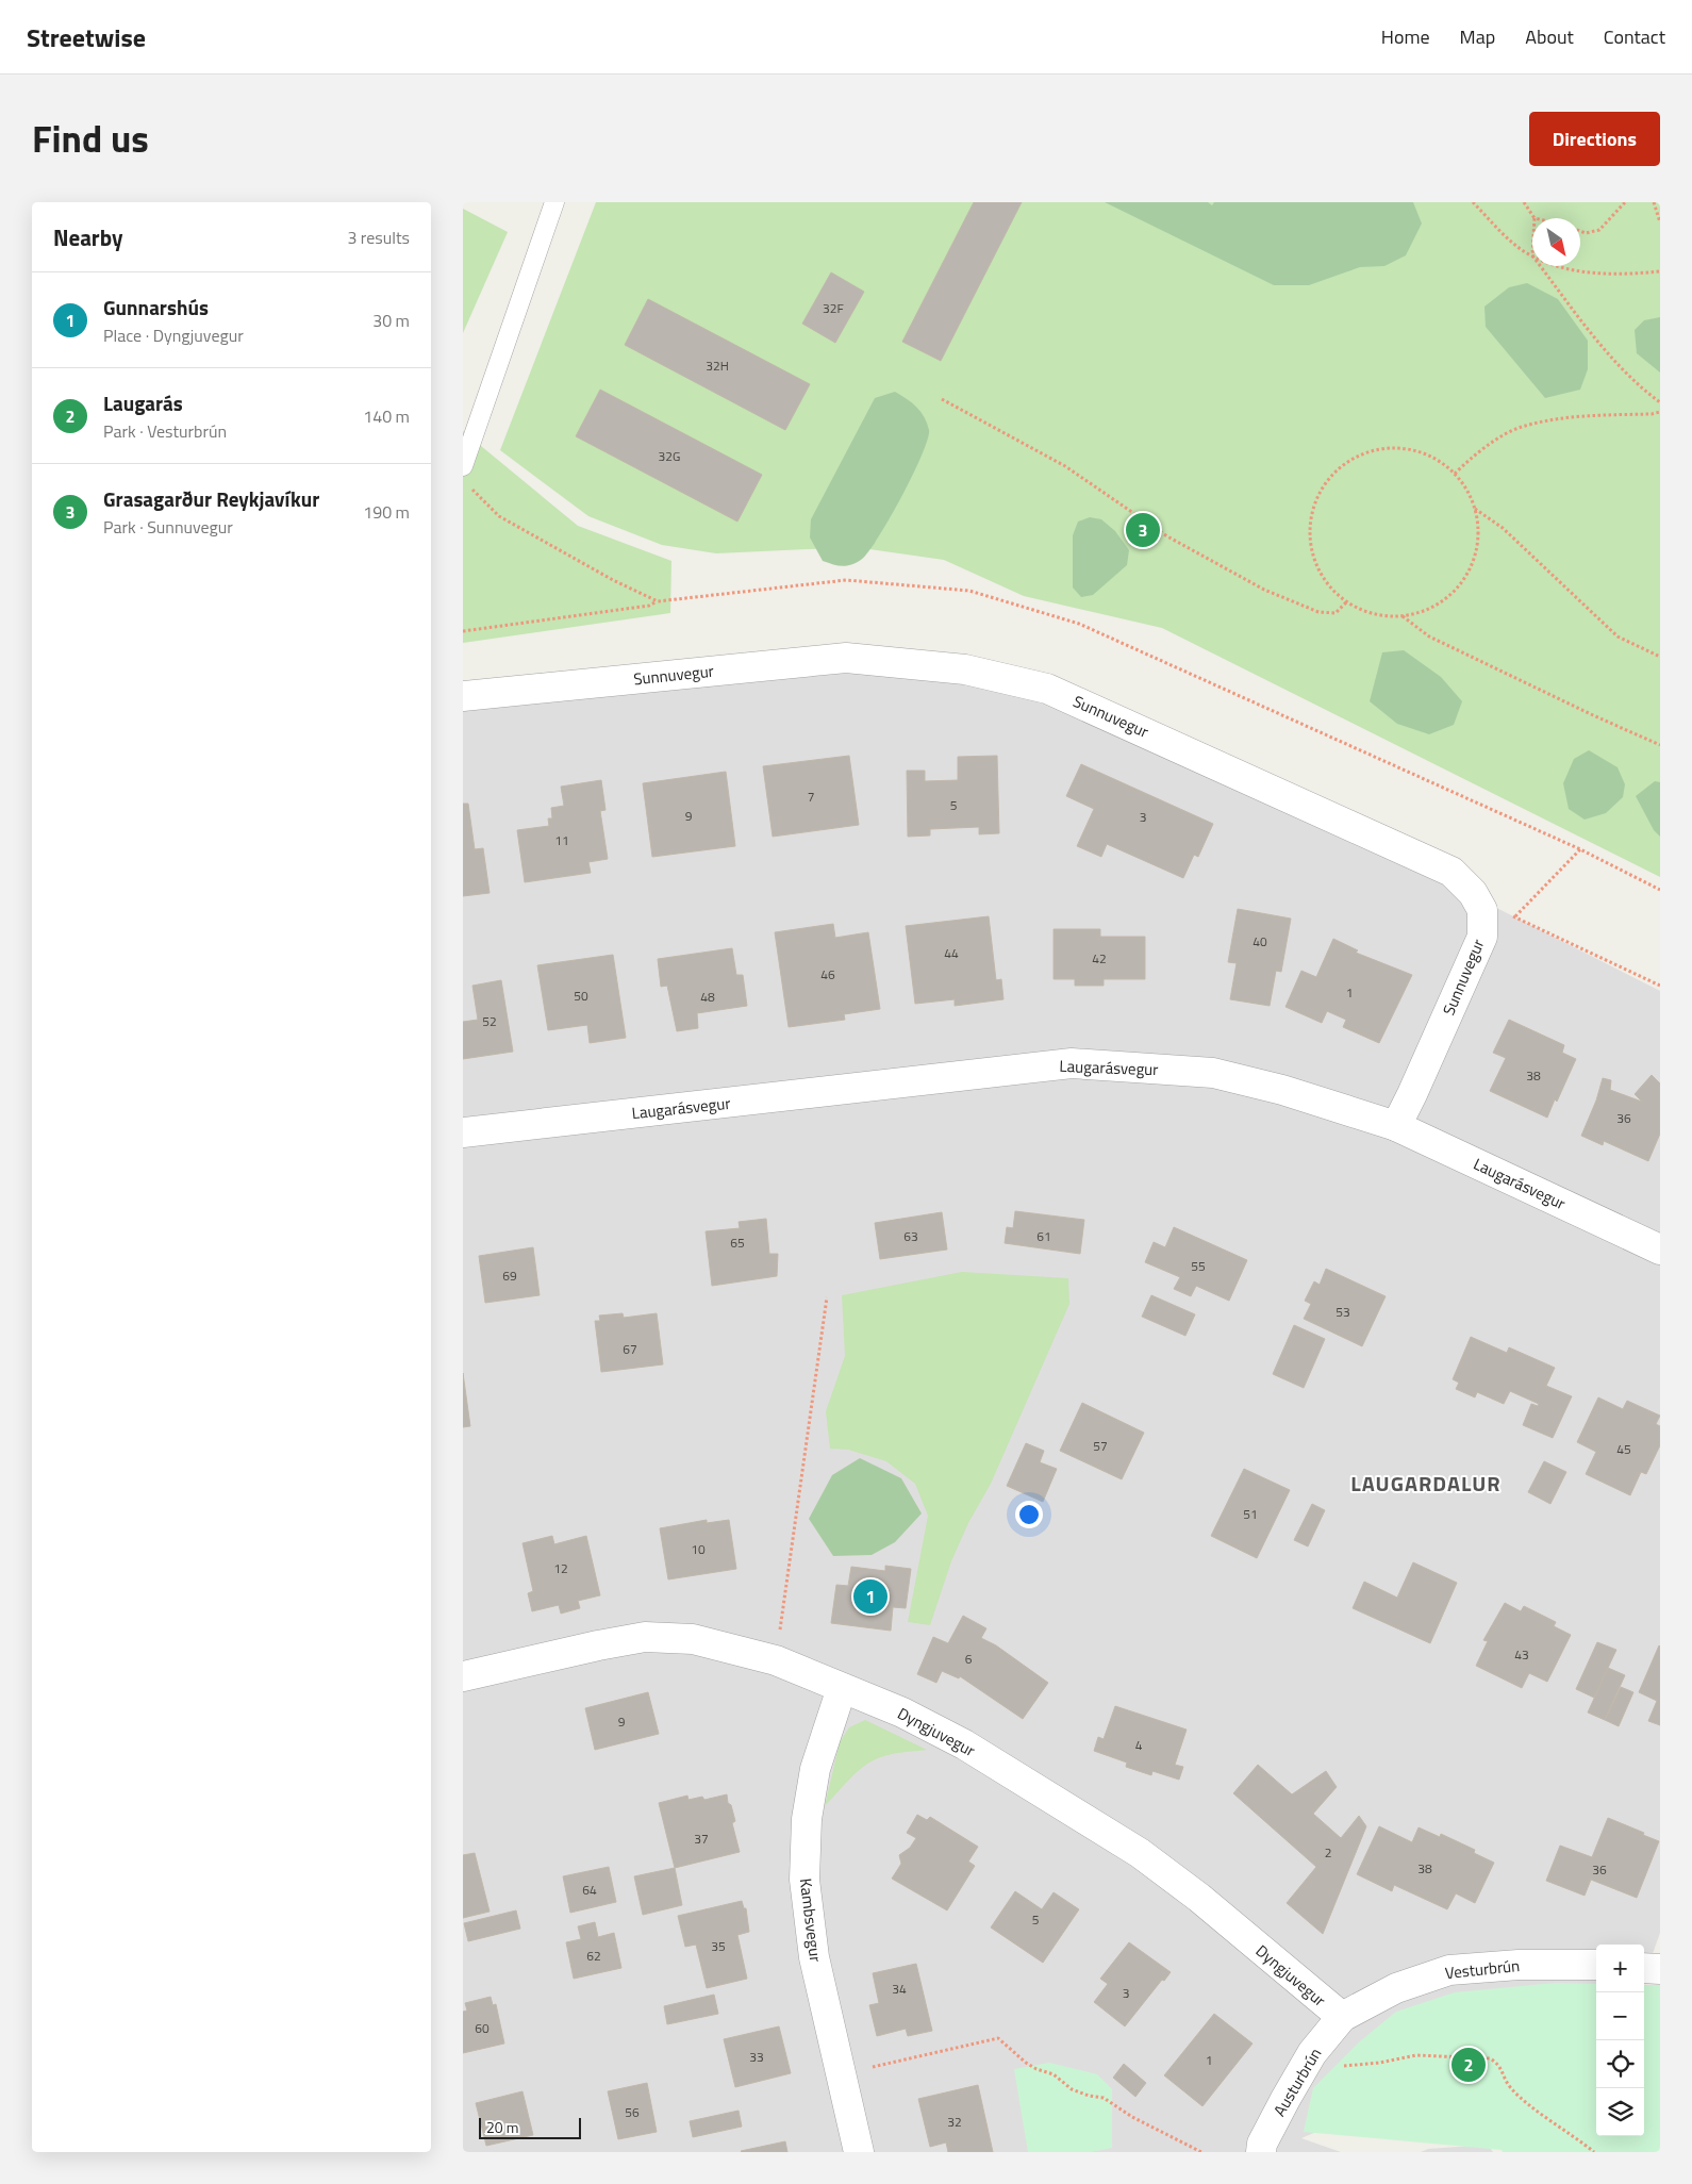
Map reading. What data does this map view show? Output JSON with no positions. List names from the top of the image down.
{
  "streets": {
    "street": [
      "Sunnuvegur",
      "Laugarásvegur",
      "Dyngjuvegur",
      "Kambsvegur",
      "Vesturbrún",
      "Austurbrún"
    ]
  },
  "crossings": [
    ["Sunnuvegur", "Laugarásvegur"],
    ["Dyngjuvegur", "Kambsvegur"],
    ["Dyngjuvegur", "Vesturbrún"],
    ["Dyngjuvegur", "Austurbrún"],
    ["Vesturbrún", "Austurbrún"]
  ],
  "districts": ["LAUGARDALUR"],
  "house_numbers": [
    "32F",
    "32H",
    "32G",
    "7",
    "5",
    "9",
    "3",
    "11",
    "40",
    "44",
    "42",
    "46",
    "1",
    "50",
    "48",
    "52",
    "38",
    "36",
    "63",
    "61",
    "65",
    "55",
    "69",
    "53",
    "67",
    "57",
    "45",
    "51",
    "10",
    "12",
    "43",
    "6",
    "9",
    "4",
    "37",
    "2",
    "38",
    "36",
    "64",
    "5",
    "35",
    "62",
    "34",
    "3",
    "60",
    "33",
    "1",
    "56",
    "32"
  ],
  "scale_bar": "20 m",
  "north": "bottom right",
  "page": {
    "header": "Streetwise",
    "nav": [
      "Home",
      "Map",
      "About",
      "Contact"
    ],
    "title": "Find us",
    "buttons": "Directions",
    "heading": ["Nearby", "3 results"],
    "list": [
      {
        "mark": "1",
        "name": "Gunnarshús",
        "note": "Place · Dyngjuvegur",
        "value": "30 m"
      },
      {
        "mark": "2",
        "name": "Laugarás",
        "note": "Park · Vesturbrún",
        "value": "140 m"
      },
      {
        "mark": "3",
        "name": "Grasagarður Reykjavíkur",
        "note": "Park · Sunnuvegur",
        "value": "190 m"
      }
    ],
    "pins": ["3", "1", "2"],
    "map_buttons": ["+", "−"],
    "scale": "20 m"
  }
}
